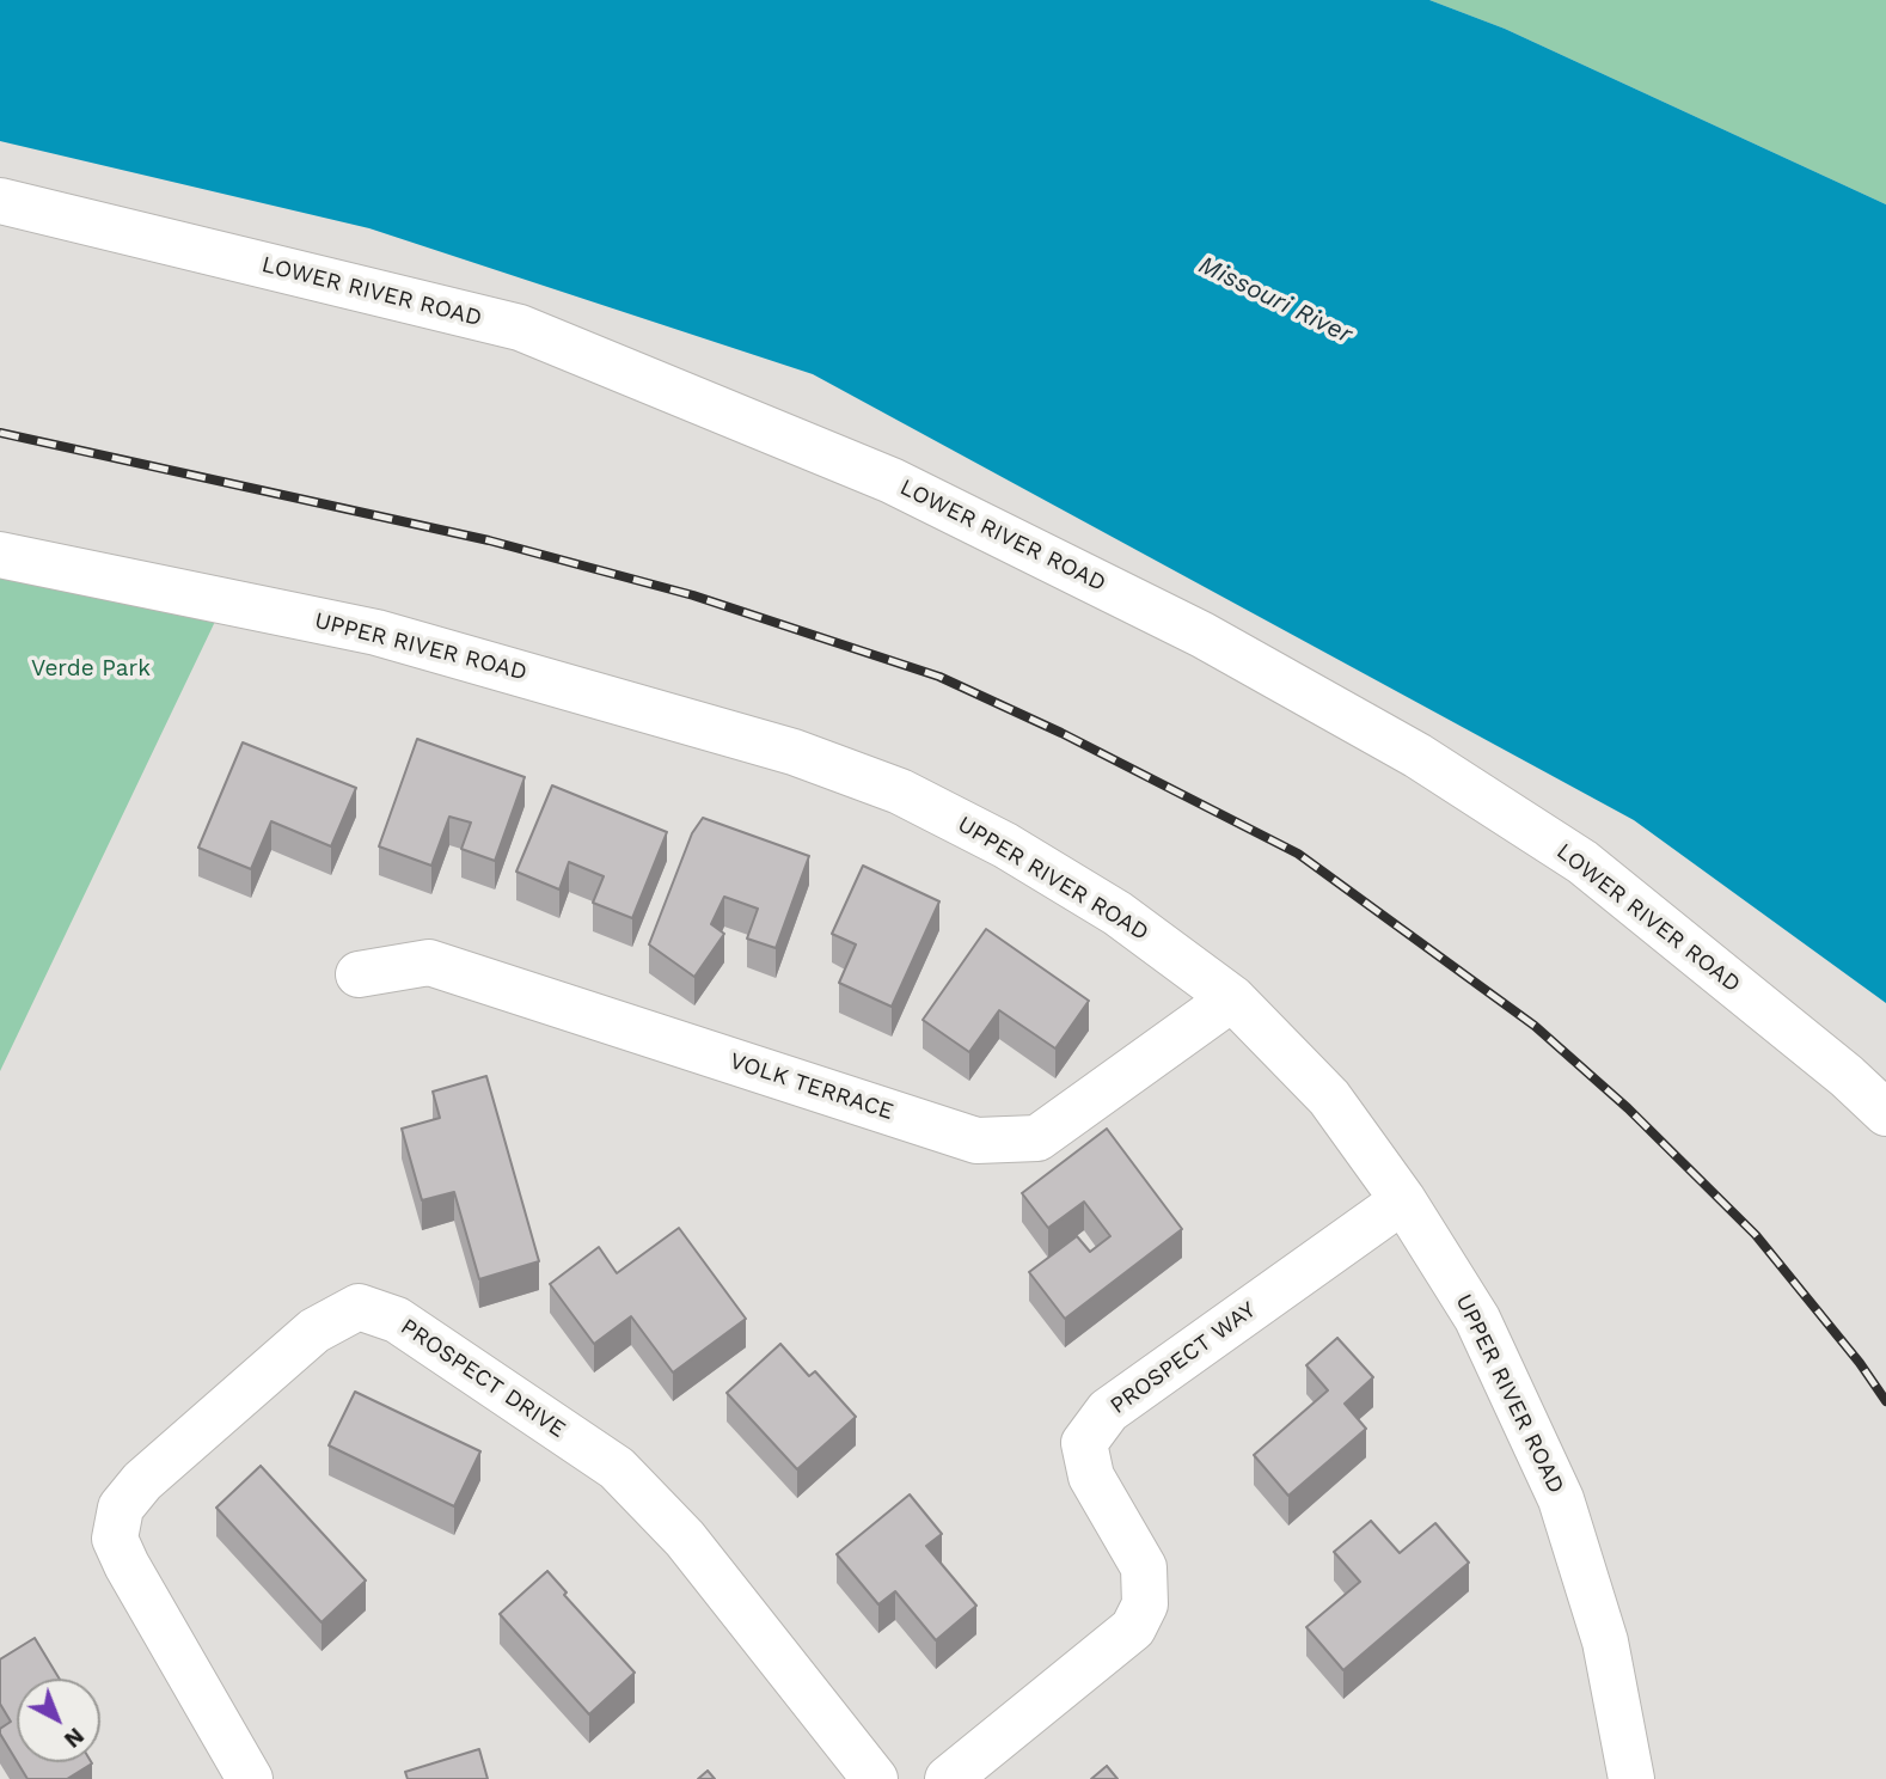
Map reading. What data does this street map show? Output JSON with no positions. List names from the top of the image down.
{
  "streets": {
    "street": [
      "LOWER RIVER ROAD",
      "UPPER RIVER ROAD",
      "VOLK TERRACE",
      "PROSPECT WAY",
      "PROSPECT DRIVE"
    ]
  },
  "crossings": [
    ["UPPER RIVER ROAD", "VOLK TERRACE"],
    ["UPPER RIVER ROAD", "PROSPECT WAY"]
  ],
  "water": ["Missouri River"],
  "parks": ["Verde Park"],
  "north": "bottom right"
}
